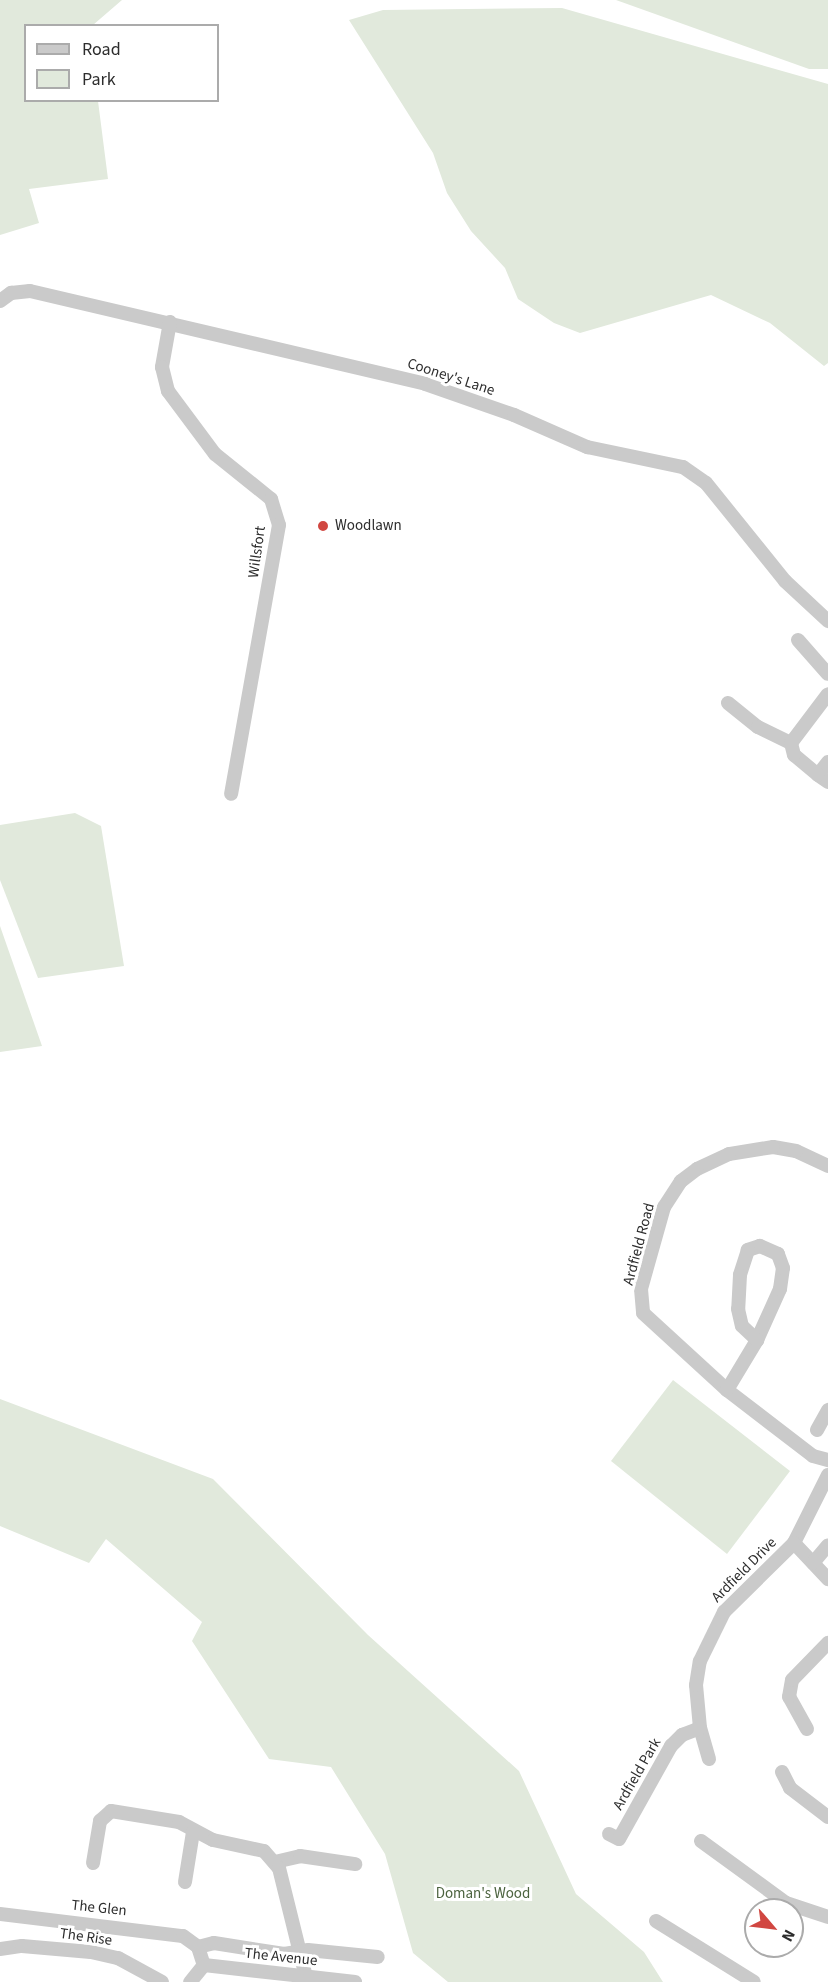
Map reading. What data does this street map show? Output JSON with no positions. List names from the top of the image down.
{
  "streets": {
    "street": [
      "Cooney's Lane",
      "Willsfort",
      "Ardfield Road",
      "Ardfield Drive",
      "Ardfield Park",
      "The Glen",
      "The Rise",
      "The Avenue"
    ]
  },
  "crossings": [
    ["Cooney's Lane", "Willsfort"],
    ["Ardfield Drive", "Ardfield Park"]
  ],
  "parks": ["Doman's Wood"],
  "places": ["Woodlawn"],
  "legend": ["Road", "Park"],
  "north": "bottom right"
}
